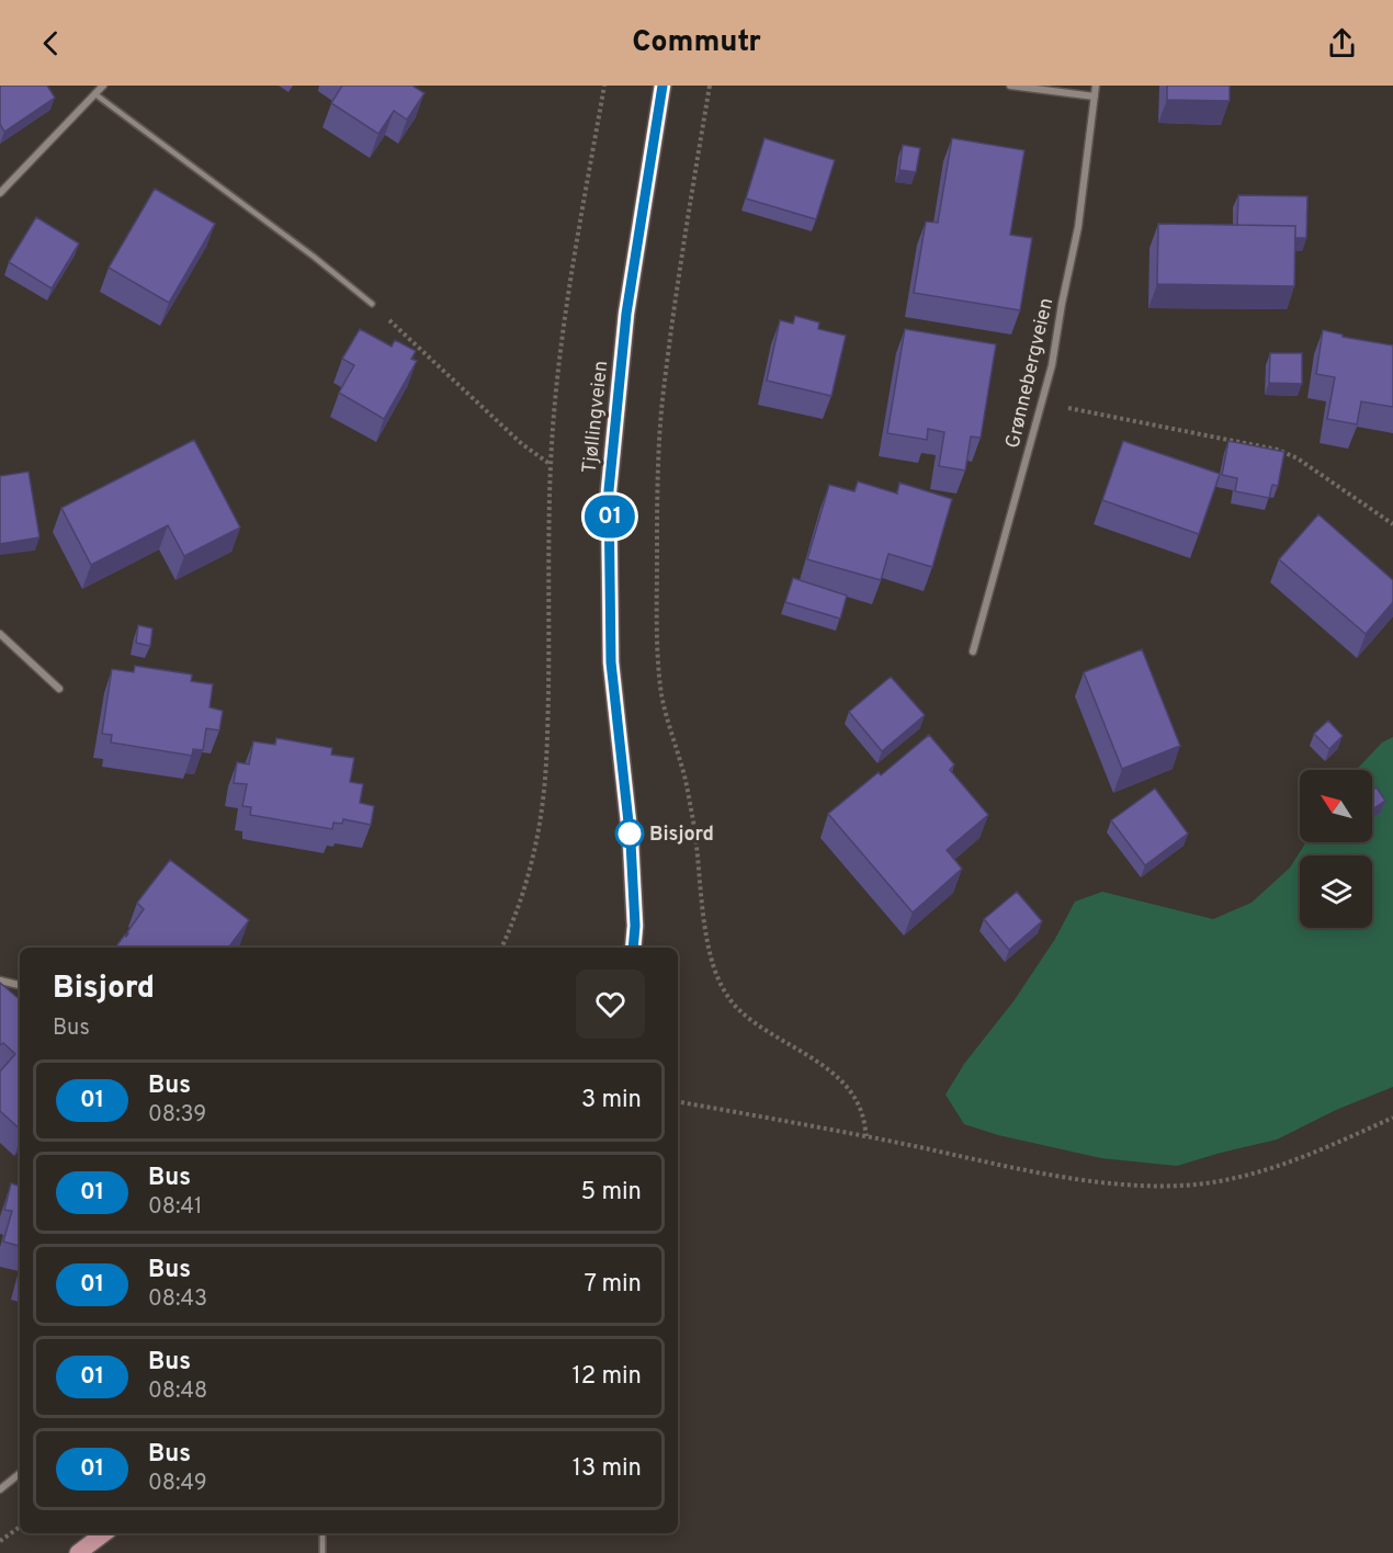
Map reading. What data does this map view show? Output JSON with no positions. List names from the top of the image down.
{
  "streets": {
    "main road": ["Tjøllingveien"],
    "street": ["Grønnebergveien"]
  },
  "places": ["Bisjord"],
  "lines": ["bus line 01"],
  "north": "top left",
  "page": {
    "header": "Commutr",
    "on_map": "01",
    "heading": ["Bisjord", "Bus"],
    "list": [
      {
        "mark": "01",
        "name": "Bus",
        "note": "08:39",
        "value": "3 min"
      },
      {
        "mark": "01",
        "name": "Bus",
        "note": "08:41",
        "value": "5 min"
      },
      {
        "mark": "01",
        "name": "Bus",
        "note": "08:43",
        "value": "7 min"
      },
      {
        "mark": "01",
        "name": "Bus",
        "note": "08:48",
        "value": "12 min"
      },
      {
        "mark": "01",
        "name": "Bus",
        "note": "08:49",
        "value": "13 min"
      }
    ]
  }
}
